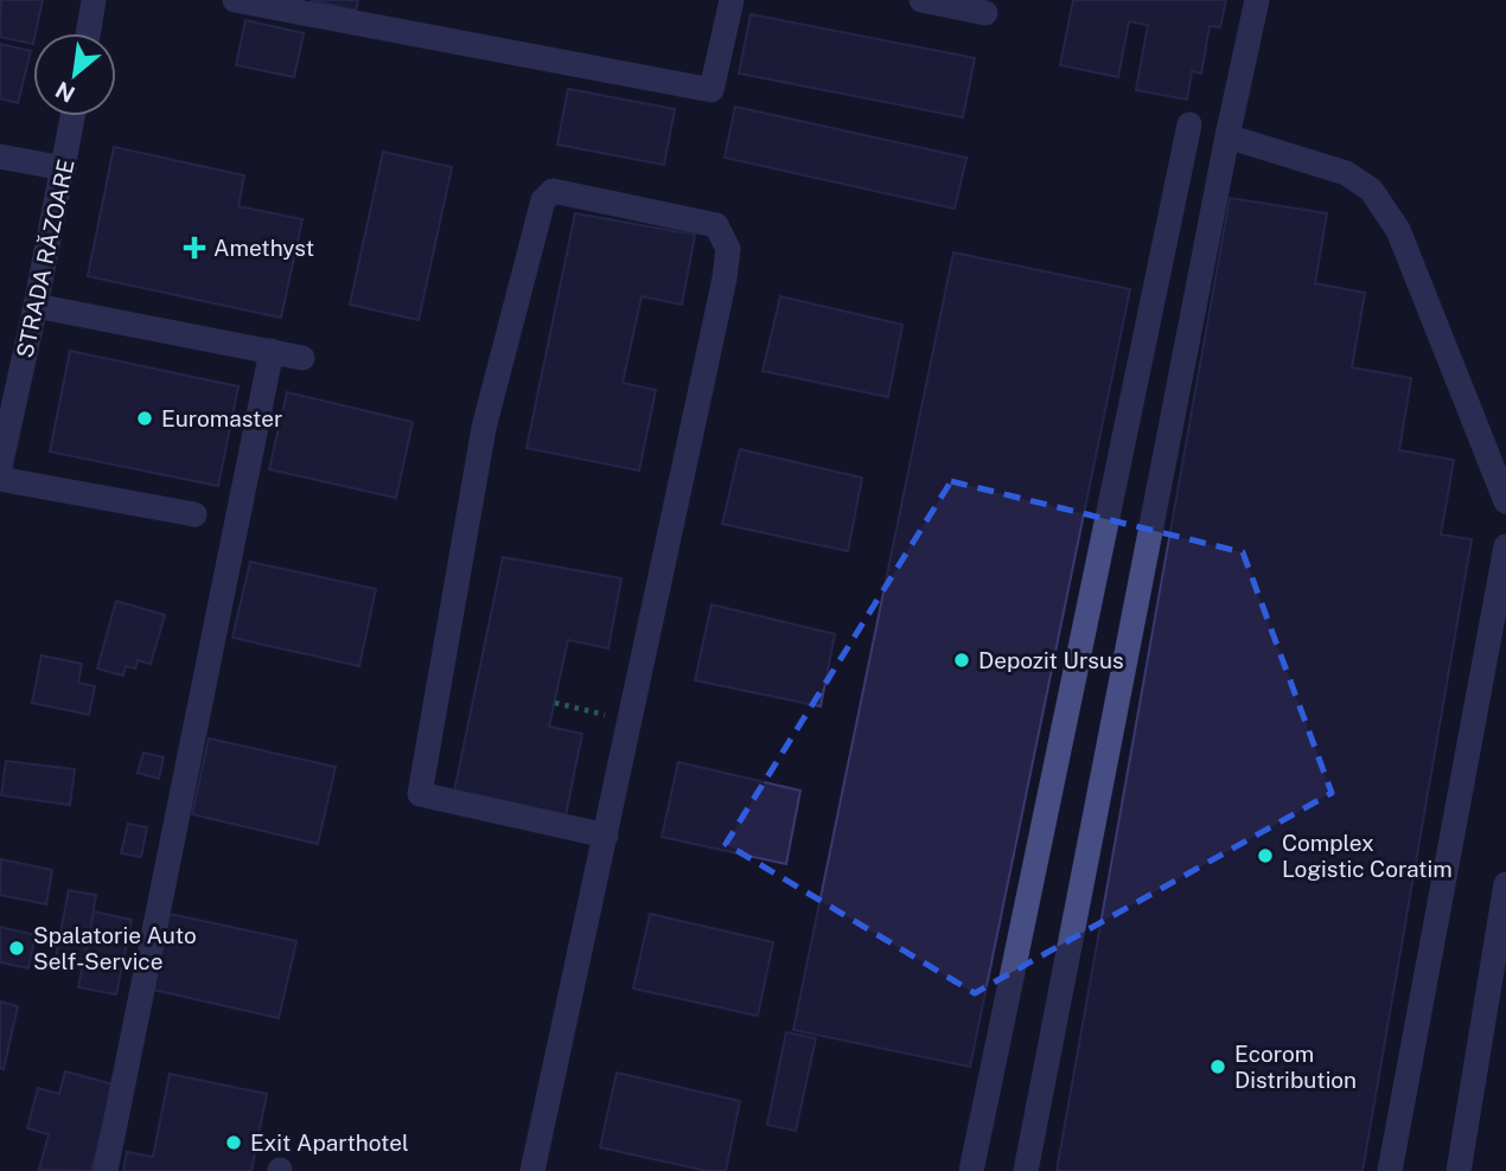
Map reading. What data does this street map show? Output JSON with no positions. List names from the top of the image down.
{
  "streets": {
    "street": ["STRADA RĂZOARE"]
  },
  "places": {
    "health": ["Amethyst"],
    "other": [
      "Euromaster",
      "Depozit Ursus",
      "Complex Logistic Coratim",
      "Spalatorie Auto Self-Service",
      "Ecorom Distribution",
      "Exit Aparthotel"
    ]
  },
  "north": "bottom left"
}
